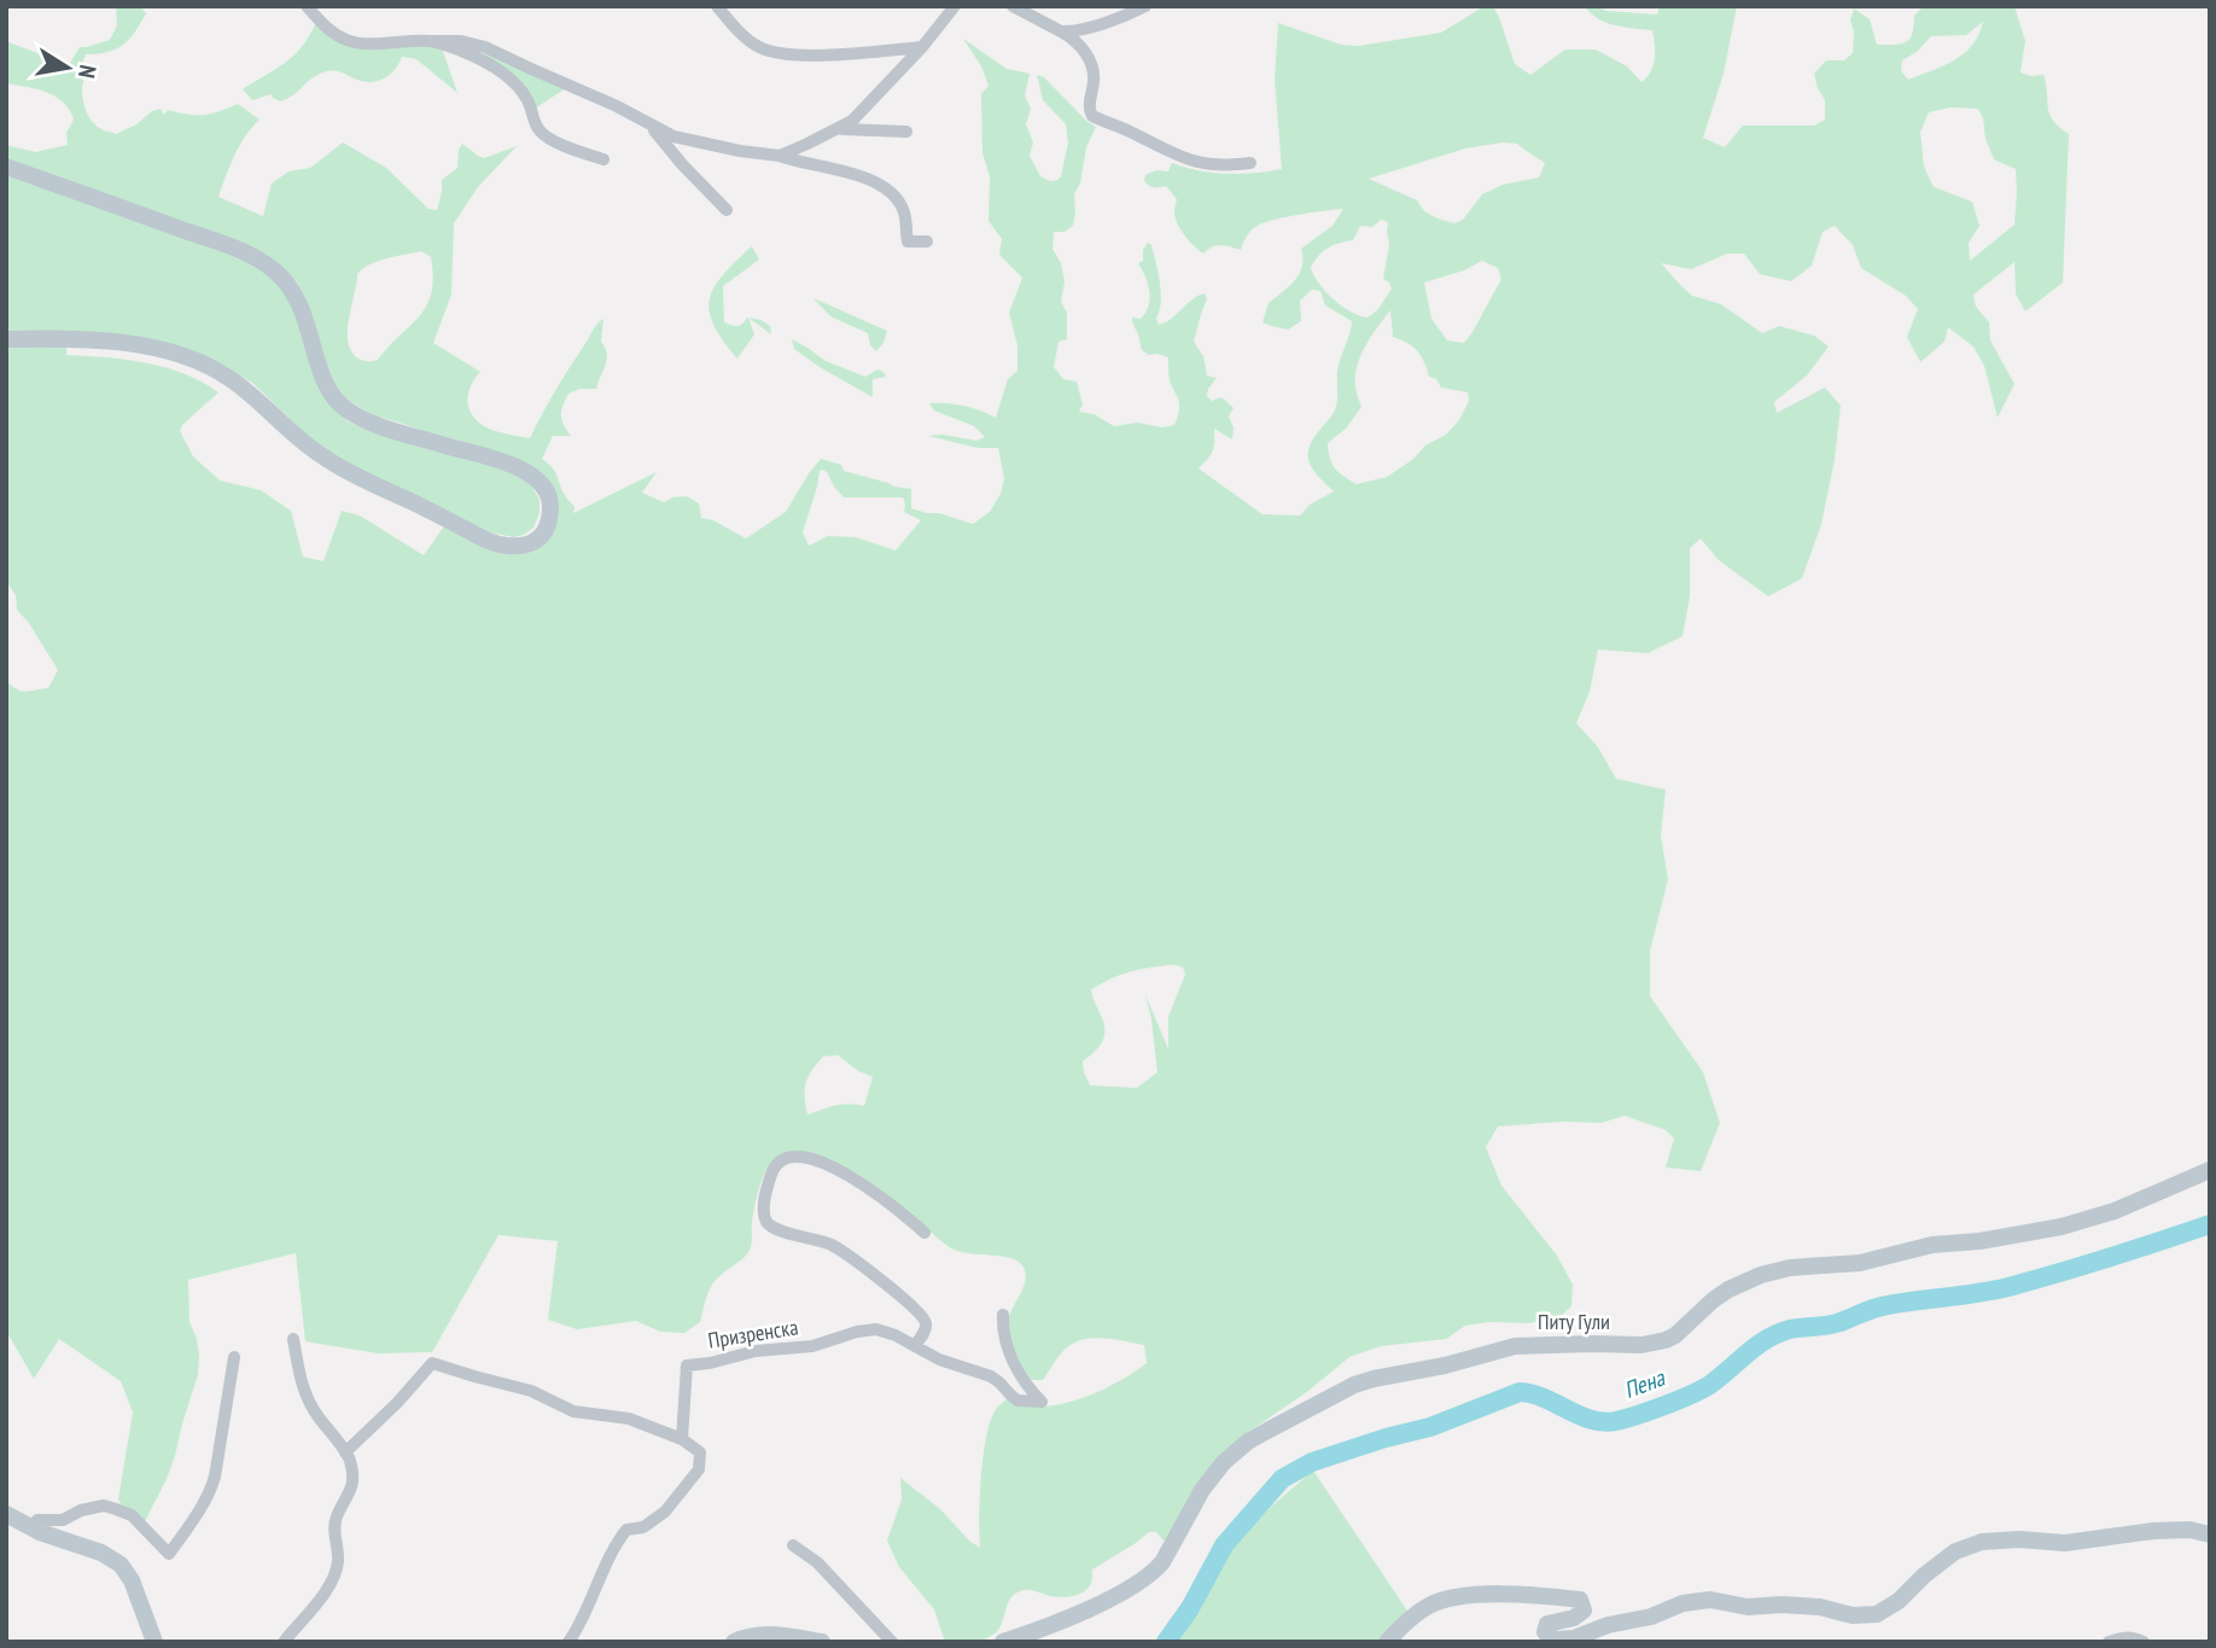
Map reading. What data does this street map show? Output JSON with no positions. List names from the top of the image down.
{
  "streets": {
    "street": ["Питу Гули", "Призренска"]
  },
  "water": ["Пена"],
  "north": "right"
}
